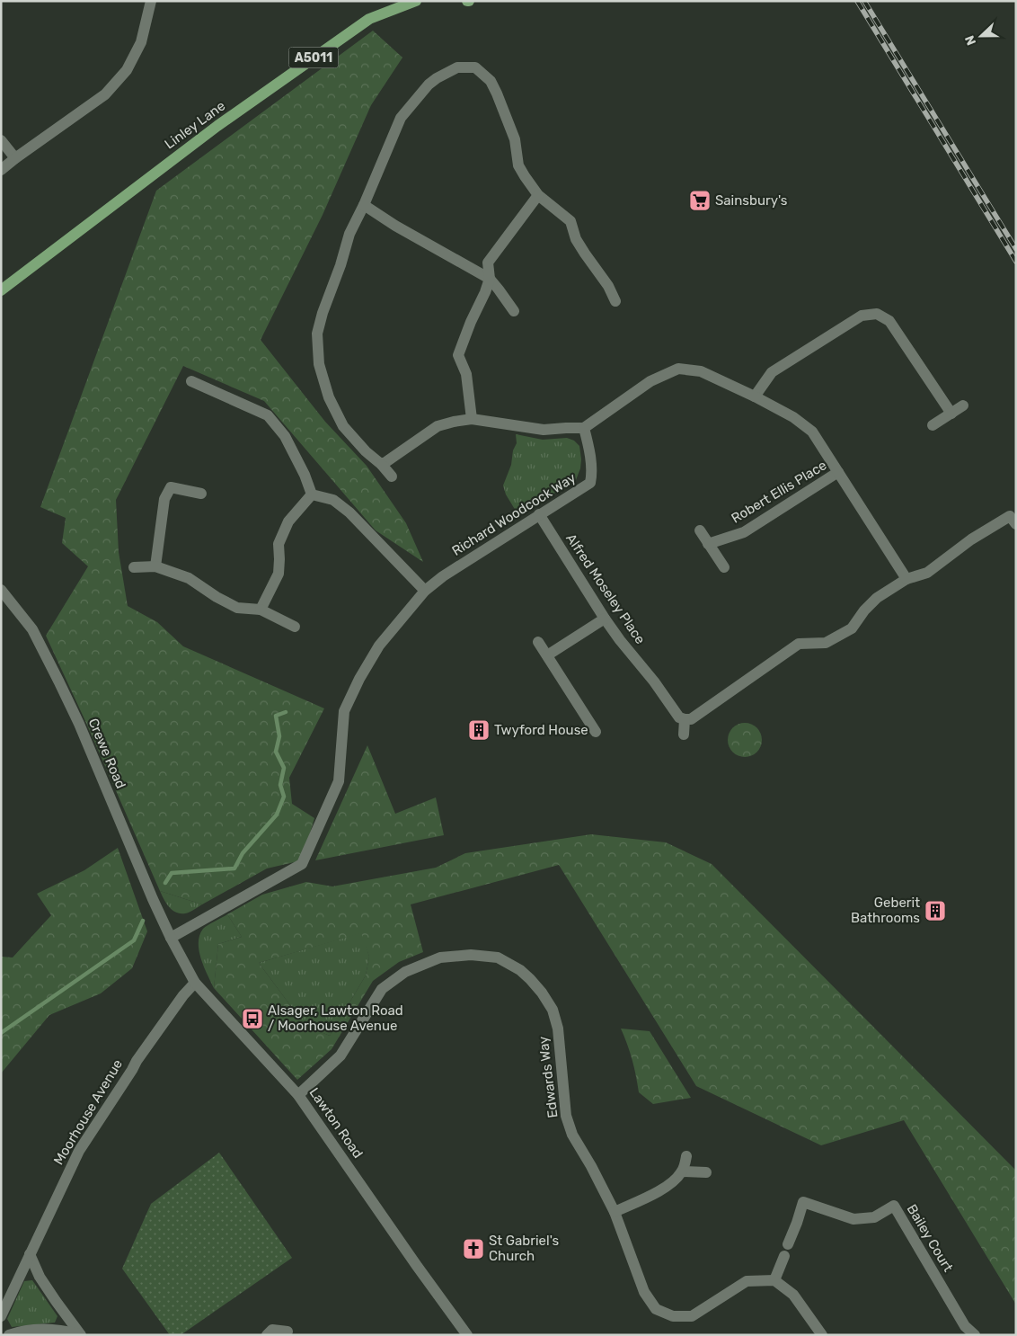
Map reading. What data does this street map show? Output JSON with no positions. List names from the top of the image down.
{
  "streets": {
    "main road": ["A5011", "Linley Lane"],
    "street": [
      "Robert Ellis Place",
      "Richard Woodcock Way",
      "Alfred Moseley Place",
      "Crewe Road",
      "Edwards Way",
      "Moorhouse Avenue",
      "Lawton Road",
      "Bailey Court"
    ]
  },
  "crossings": [
    ["Richard Woodcock Way", "Alfred Moseley Place"],
    ["Richard Woodcock Way", "Crewe Road"],
    ["Richard Woodcock Way", "Lawton Road"],
    ["Crewe Road", "Lawton Road"],
    ["Edwards Way", "Lawton Road"],
    ["Edwards Way", "Bailey Court"],
    ["Moorhouse Avenue", "Lawton Road"]
  ],
  "places": {
    "supermarket": ["Sainsbury's"],
    "building": ["Twyford House", "Geberit Bathrooms"],
    "bus stop": ["Alsager, Lawton Road / Moorhouse Avenue"],
    "church": ["St Gabriel's Church"]
  },
  "north": "left"
}
